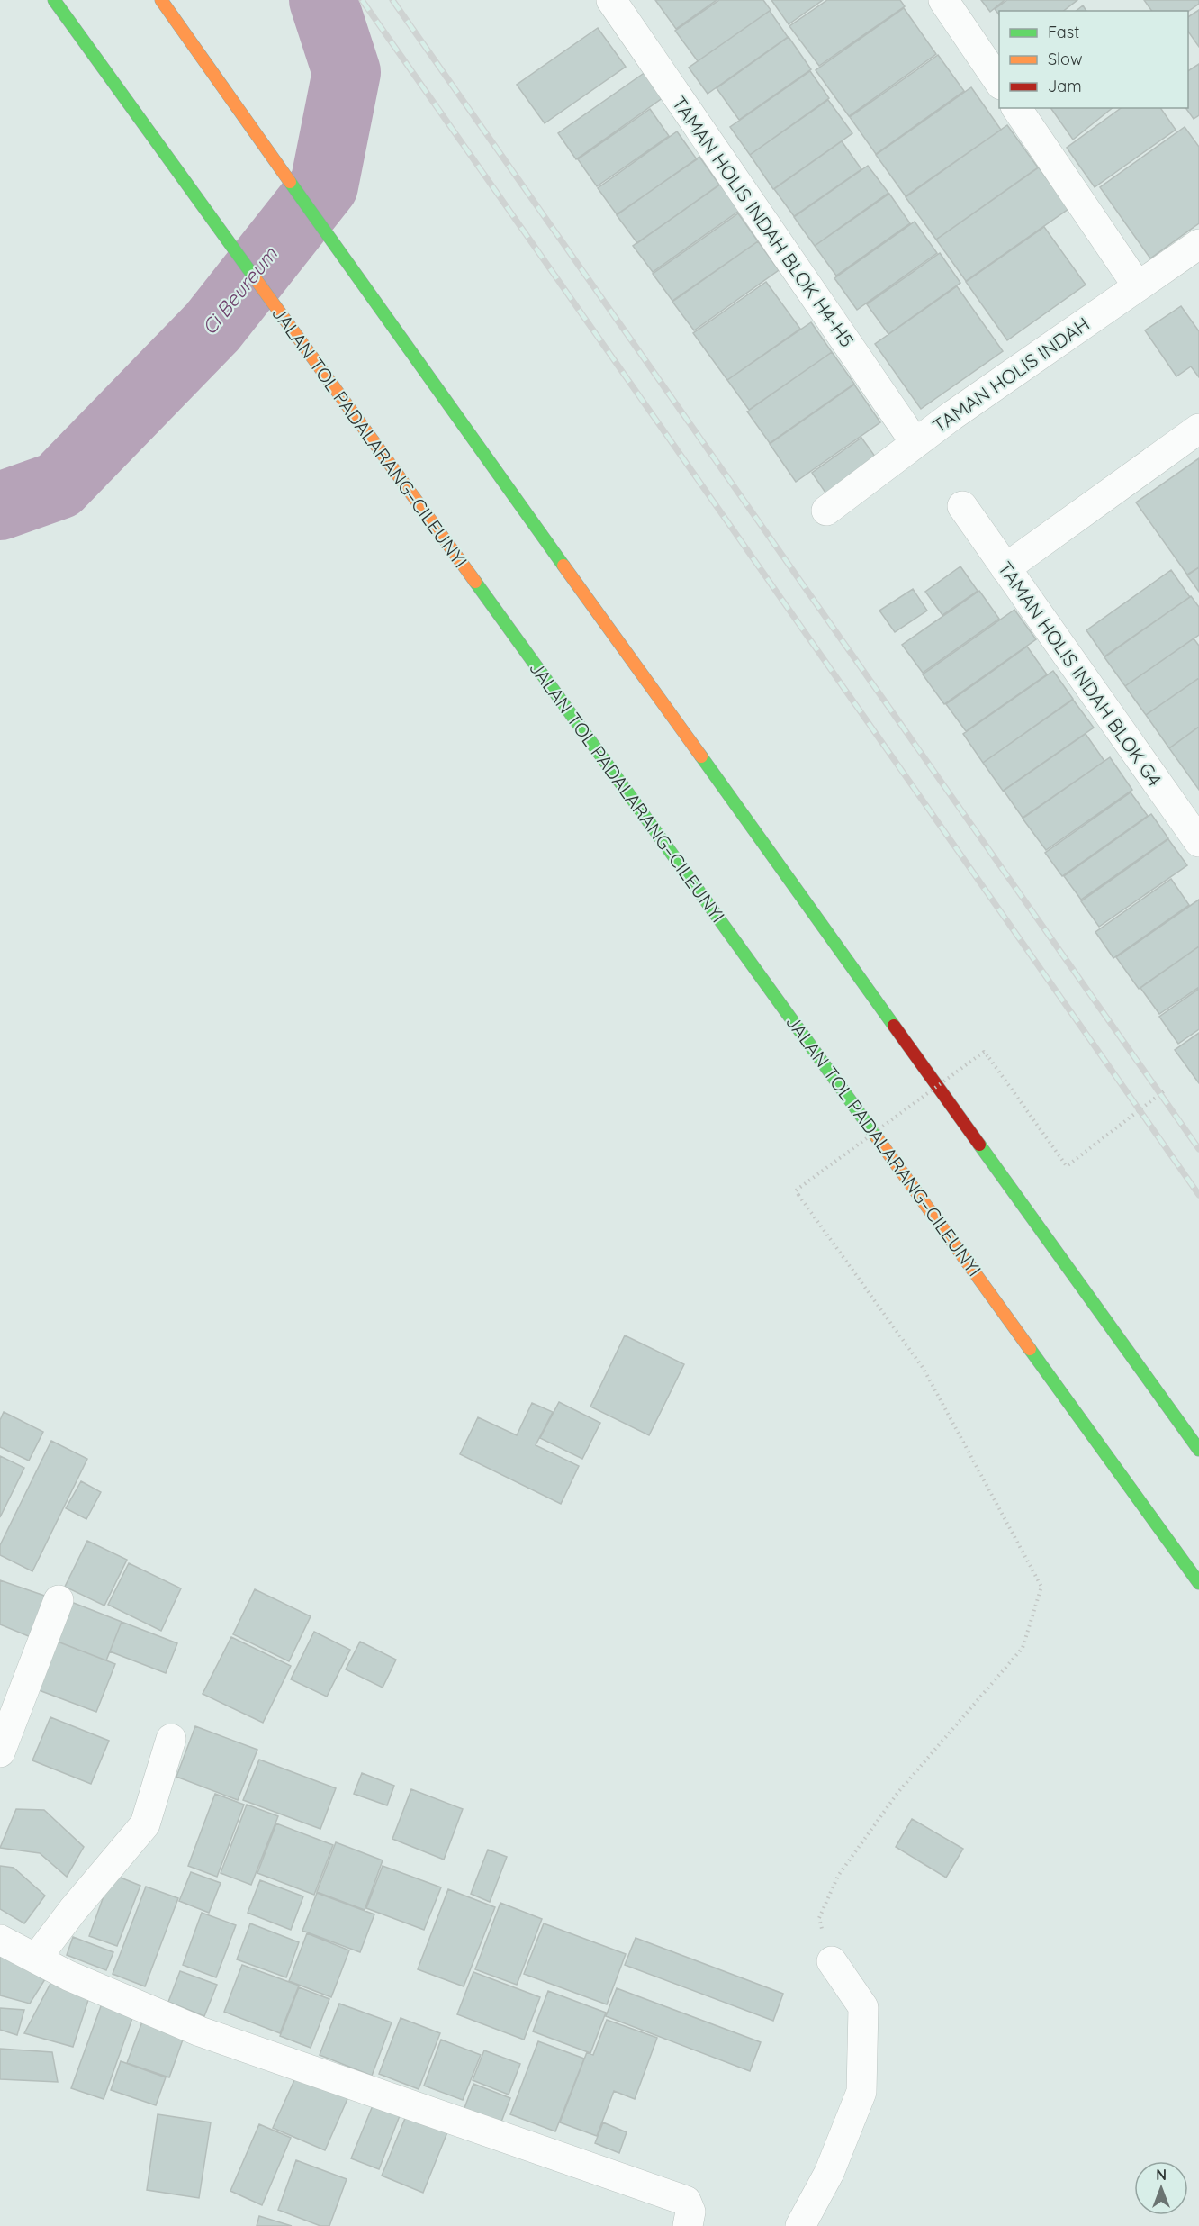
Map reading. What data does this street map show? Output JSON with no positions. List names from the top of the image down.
{
  "streets": {
    "highway": ["JALAN TOL PADALARANG–CILEUNYI"],
    "street": ["TAMAN HOLIS INDAH BLOK H4-H5", "TAMAN HOLIS INDAH", "TAMAN HOLIS INDAH BLOK G4"]
  },
  "crossings": [
    ["TAMAN HOLIS INDAH BLOK H4-H5", "TAMAN HOLIS INDAH"]
  ],
  "water": ["Ci Beureum"],
  "legend": ["Fast", "Slow", "Jam"],
  "north": "top"
}
